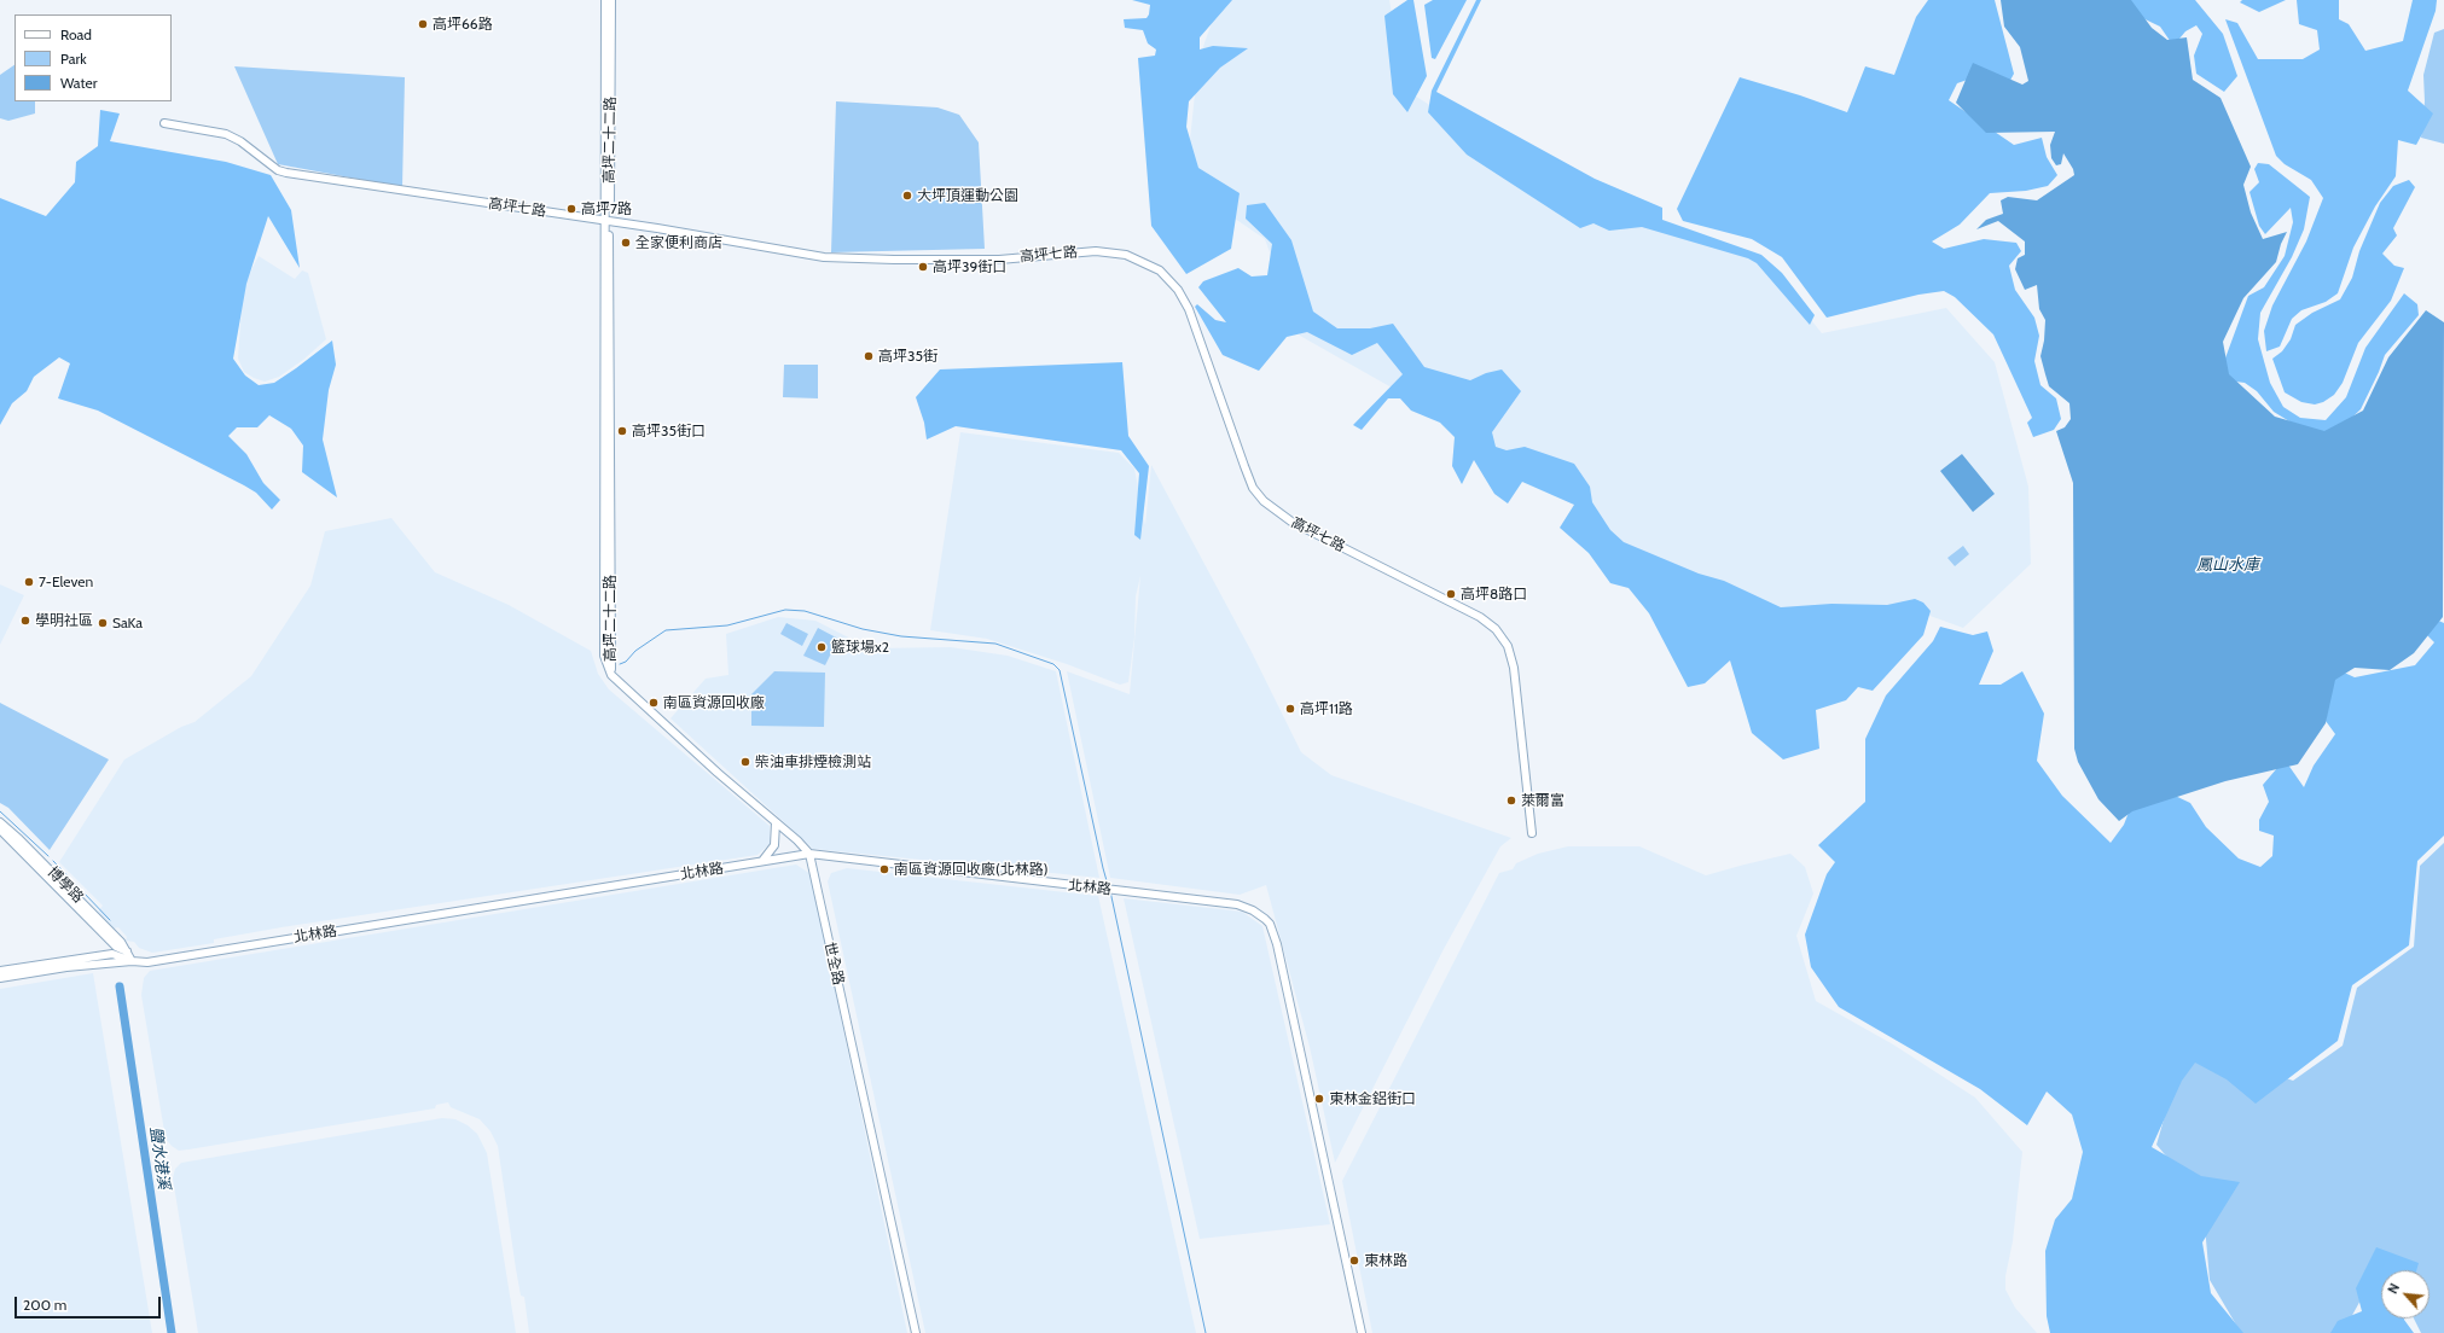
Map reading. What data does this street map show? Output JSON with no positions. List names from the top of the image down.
{
  "streets": {
    "street": [
      "高坪二十二路",
      "高坪七路",
      "北林路",
      "博學路",
      "世全路"
    ]
  },
  "crossings": [
    ["高坪二十二路", "高坪七路"],
    ["北林路", "博學路"],
    ["北林路", "世全路"]
  ],
  "water": ["鳳山水庫", "鹽水港溪"],
  "places": [
    "高坪66路",
    "大坪頂運動公園",
    "高坪7路",
    "全家便利商店",
    "高坪39街口",
    "高坪35街",
    "高坪35街口",
    "7-Eleven",
    "高坪8路口",
    "學明社區",
    "SaKa",
    "籃球場x2",
    "南區資源回收廠",
    "高坪11路",
    "柴油車排煙檢測站",
    "萊爾富",
    "南區資源回收廠(北林路)",
    "東林金鋁街口",
    "東林路"
  ],
  "legend": ["Road", "Park", "Water"],
  "scale_bar": "200 m",
  "north": "top left"
}
